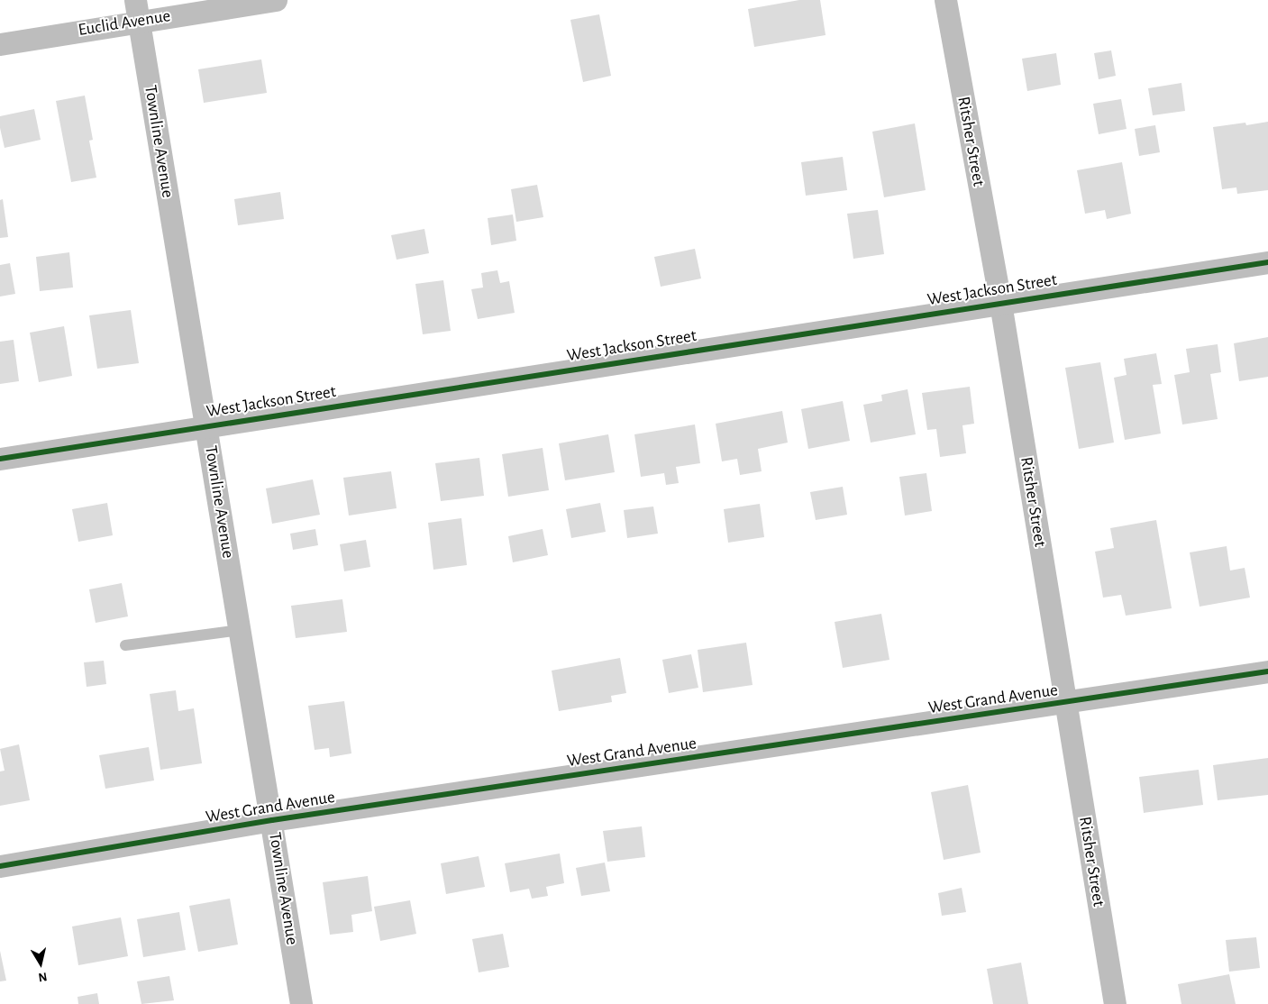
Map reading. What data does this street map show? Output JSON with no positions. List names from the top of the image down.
{
  "streets": {
    "street": [
      "Euclid Avenue",
      "Townline Avenue",
      "Ritsher Street",
      "West Jackson Street",
      "West Grand Avenue"
    ]
  },
  "crossings": [
    ["Euclid Avenue", "Townline Avenue"],
    ["Townline Avenue", "West Jackson Street"],
    ["Townline Avenue", "West Grand Avenue"],
    ["Ritsher Street", "West Jackson Street"],
    ["Ritsher Street", "West Grand Avenue"]
  ],
  "north": "bottom"
}
